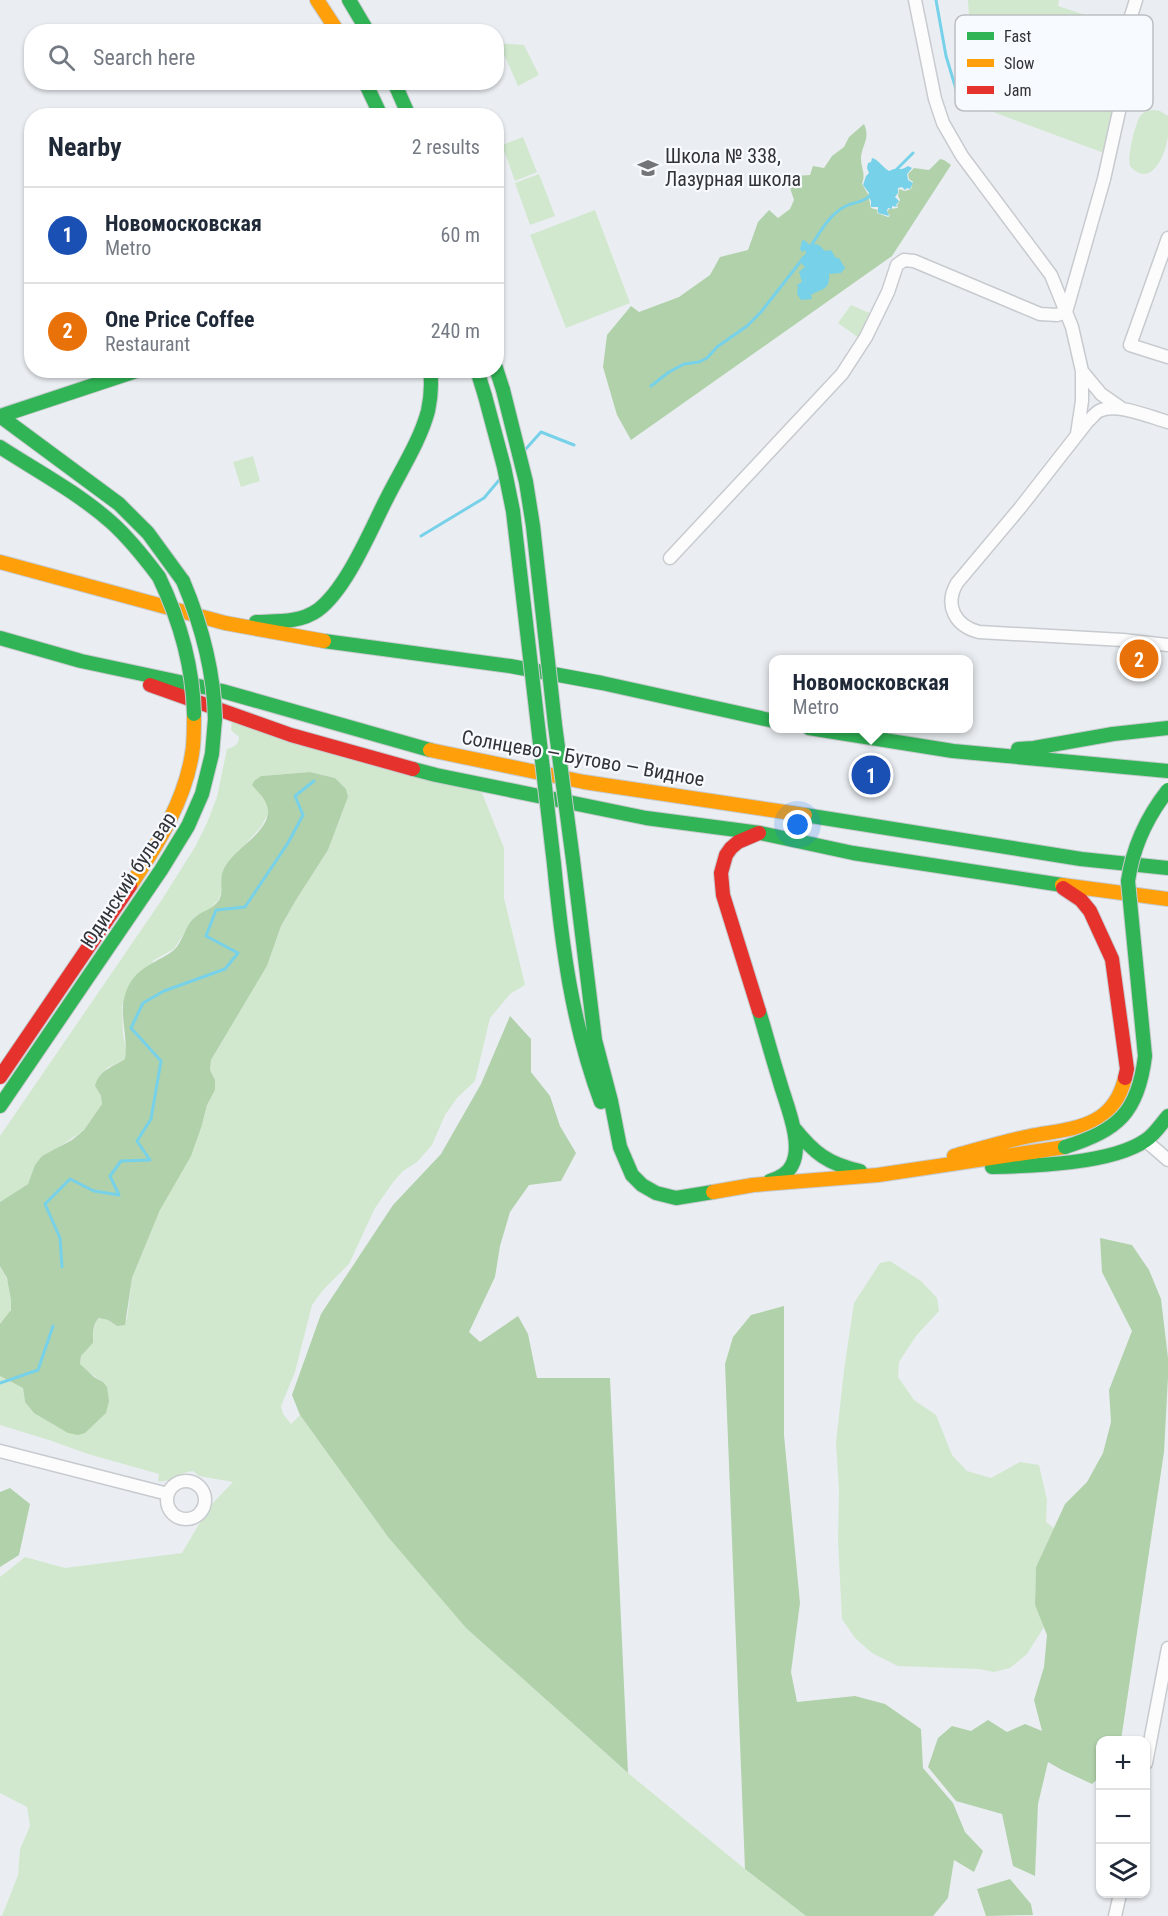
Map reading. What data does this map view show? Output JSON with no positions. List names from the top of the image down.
{
  "streets": {
    "main road": ["Солнцево — Бутово — Видное", "Юдинский бульвар"]
  },
  "places": {
    "school or university": ["Школа № 338, Лазурная школа"]
  },
  "legend": ["Fast", "Slow", "Jam"],
  "page": {
    "search": "Search here",
    "heading": ["Nearby", "2 results"],
    "list": [
      {
        "mark": "1",
        "name": "Новомосковская",
        "note": "Metro",
        "value": "60 m"
      },
      {
        "mark": "2",
        "name": "One Price Coffee",
        "note": "Restaurant",
        "value": "240 m"
      }
    ],
    "pins": ["2", "1"],
    "popup": ["Новомосковская", "Metro"],
    "map_buttons": ["+", "−"]
  }
}
